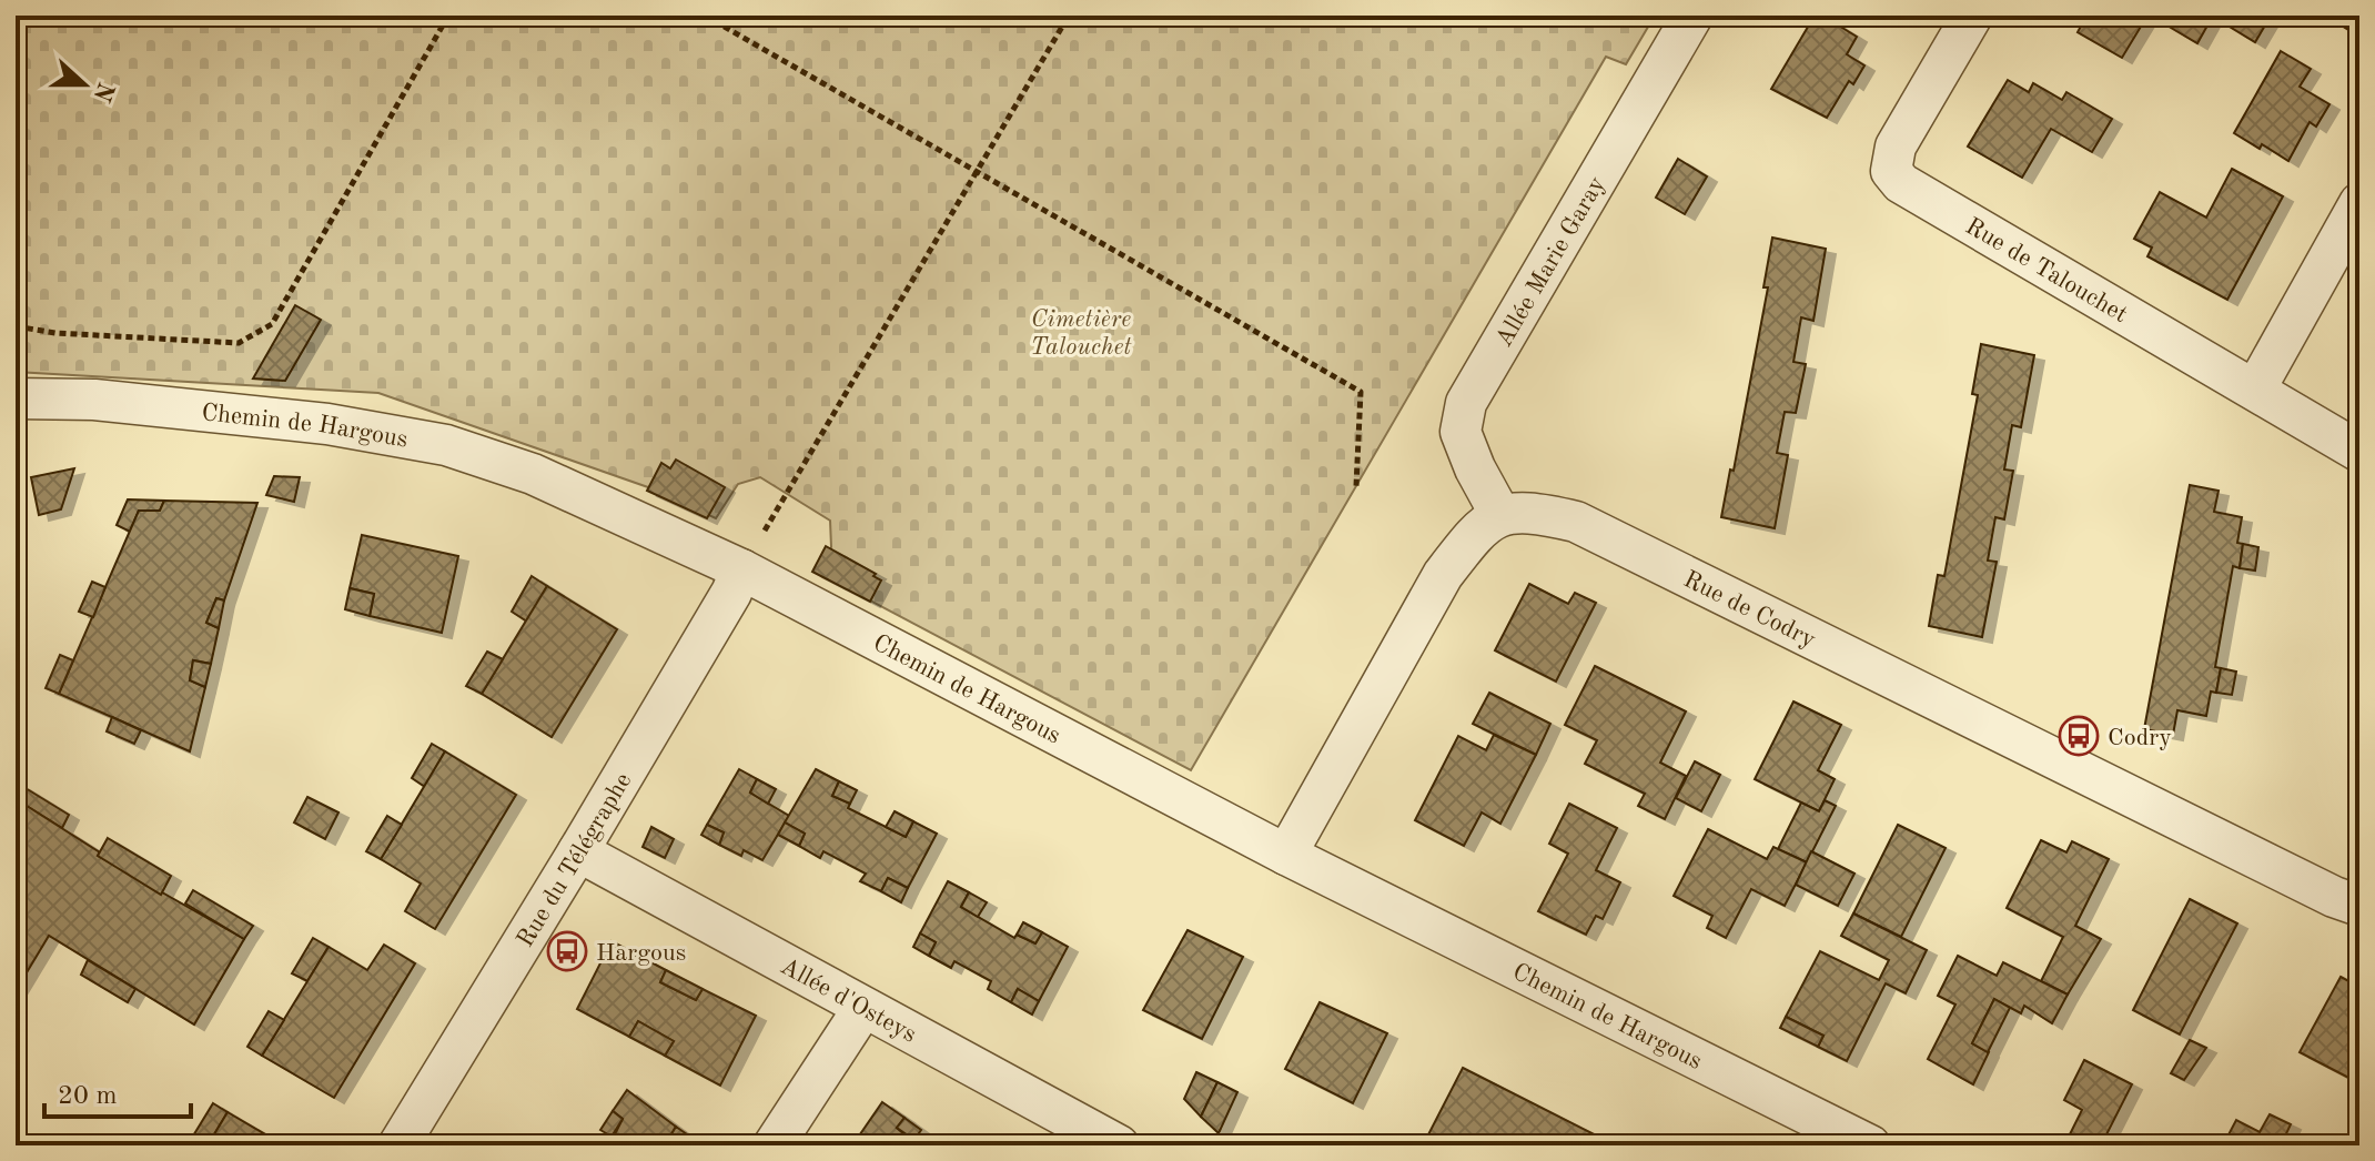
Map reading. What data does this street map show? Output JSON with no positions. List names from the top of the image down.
{
  "streets": {
    "street": [
      "Allée Marie Garay",
      "Rue de Talouchet",
      "Chemin de Hargous",
      "Rue de Codry",
      "Rue du Télégraphe",
      "Allée d'Osteys"
    ]
  },
  "crossings": [
    ["Allée Marie Garay", "Rue de Codry"],
    ["Chemin de Hargous", "Rue du Télégraphe"],
    ["Rue du Télégraphe", "Allée d'Osteys"]
  ],
  "parks": ["Cimetière Talouchet"],
  "places": {
    "bus stop": ["Codry", "Hargous"]
  },
  "scale_bar": "20 m",
  "north": "right"
}
